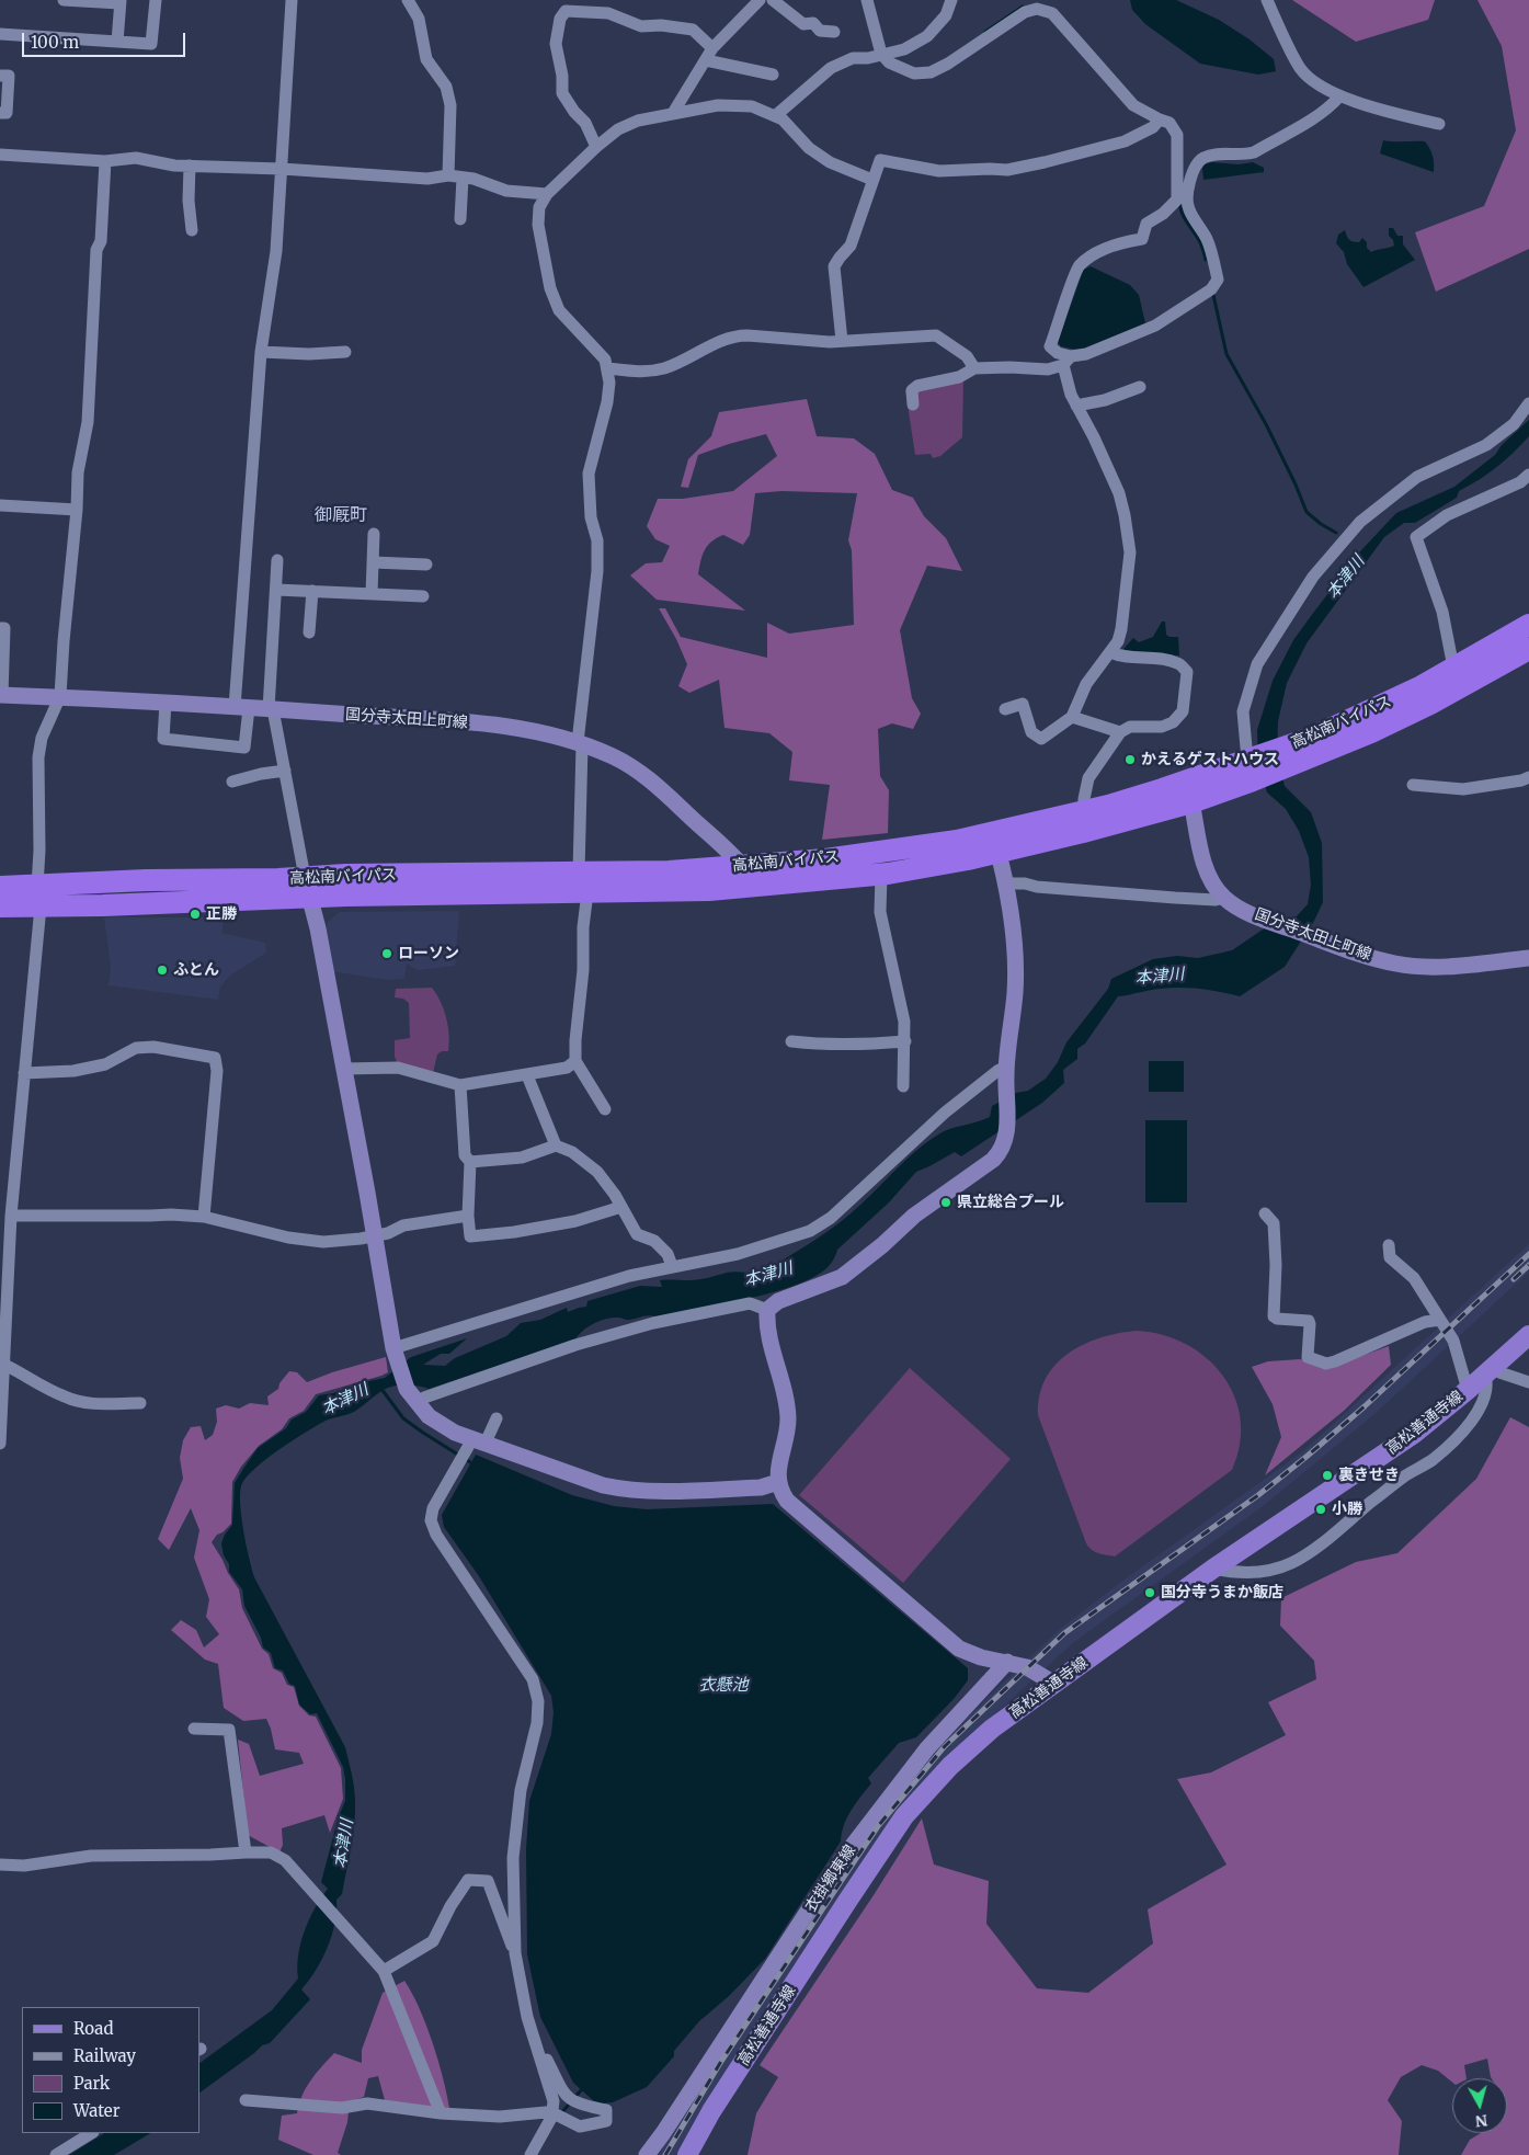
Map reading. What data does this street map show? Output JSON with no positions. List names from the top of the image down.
{
  "streets": {
    "highway": ["高松南バイパス"],
    "main road": ["高松善通寺線"],
    "street": ["国分寺太田上町線", "衣掛郷東線"]
  },
  "crossings": [
    ["国分寺太田上町線", "高松南バイパス"]
  ],
  "districts": ["御厩町"],
  "water": ["本津川", "衣懸池"],
  "places": [
    "かえるゲストハウス",
    "正勝",
    "ローソン",
    "ふとん",
    "県立総合プール",
    "裏きせき",
    "小勝",
    "国分寺うまか飯店"
  ],
  "legend": [
    "Road",
    "Railway",
    "Park",
    "Water"
  ],
  "scale_bar": "100 m",
  "north": "bottom"
}
